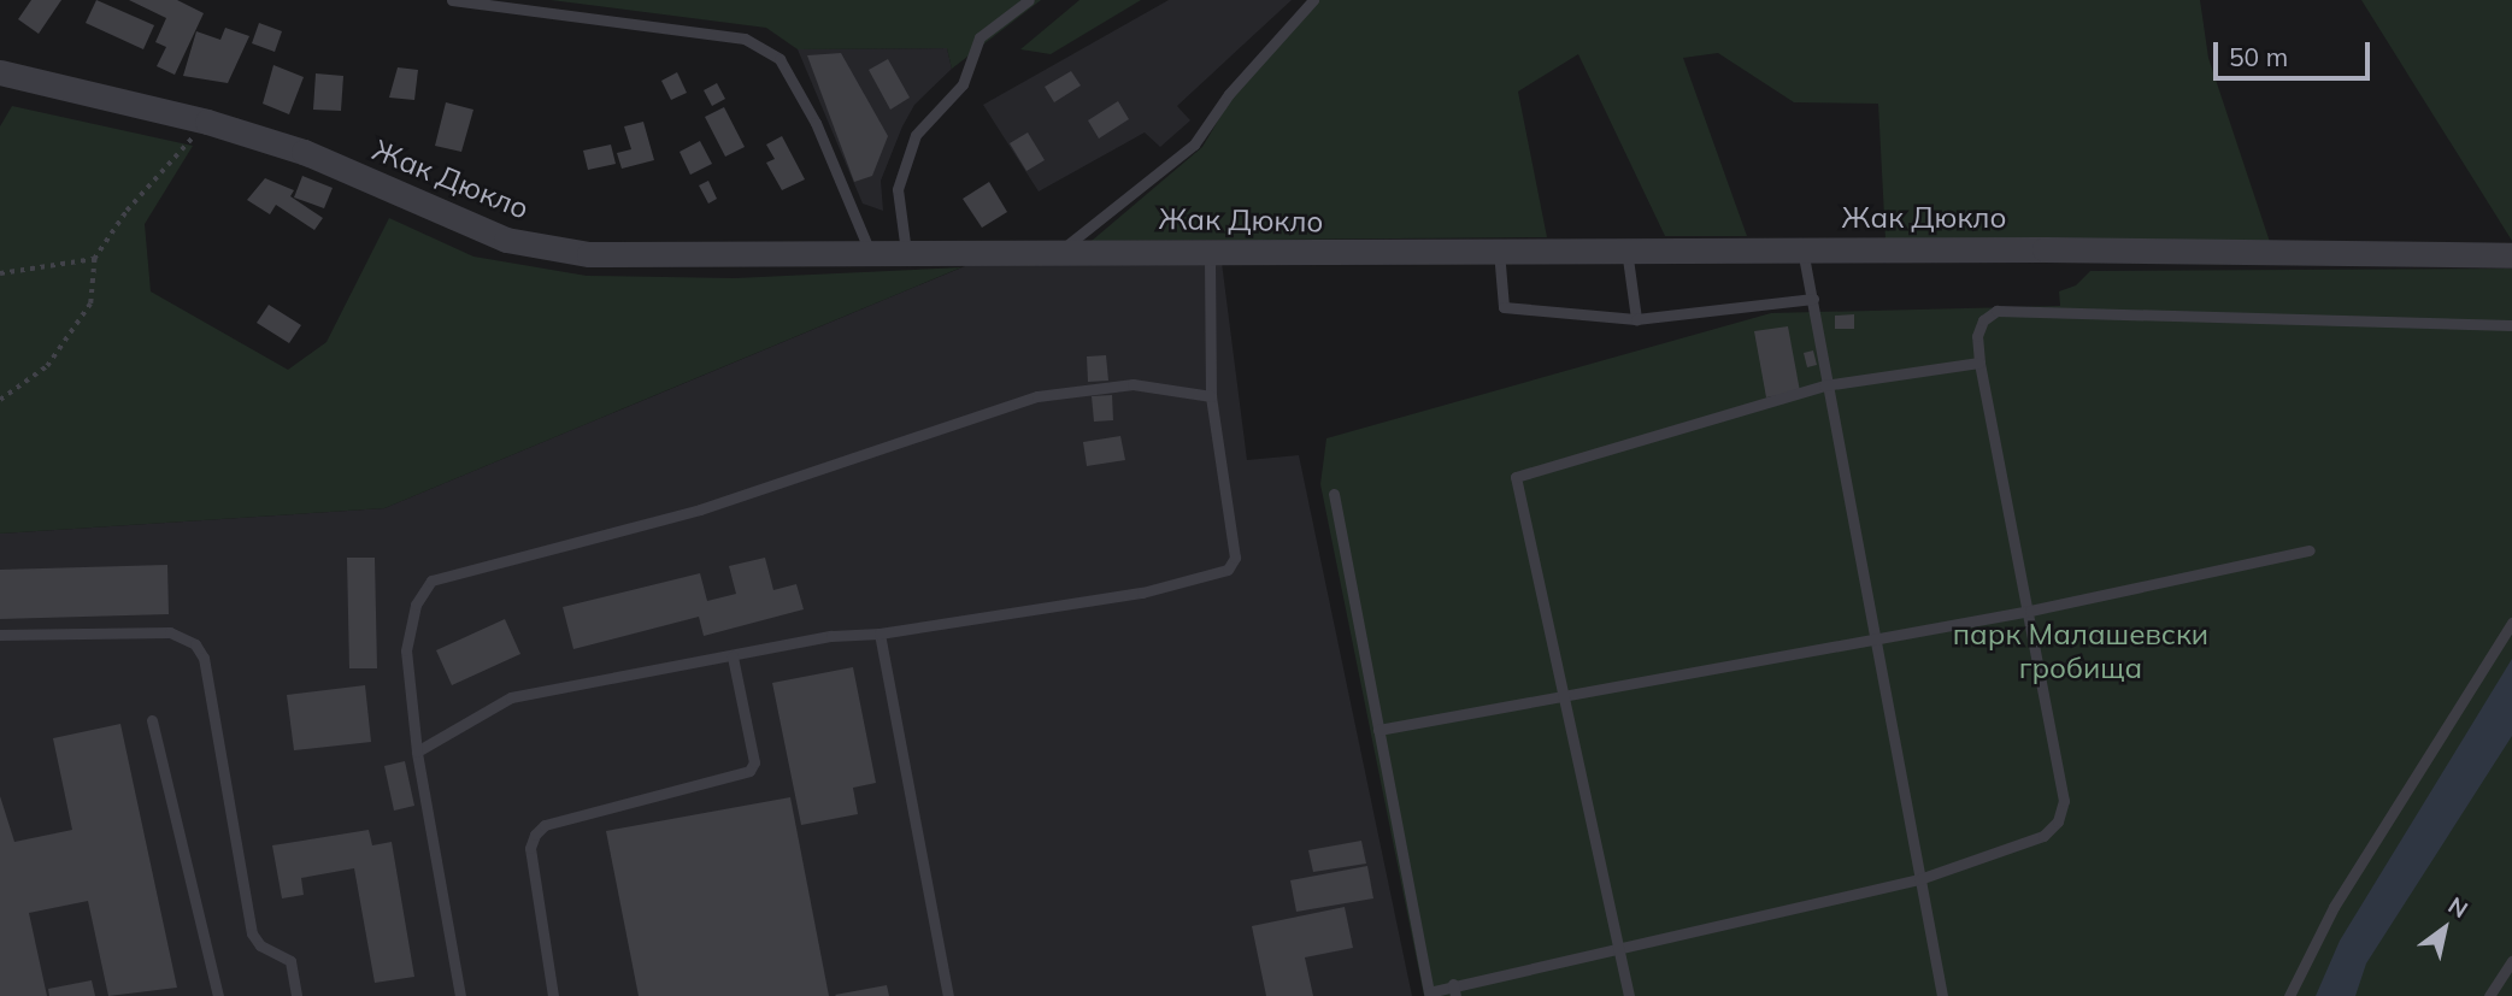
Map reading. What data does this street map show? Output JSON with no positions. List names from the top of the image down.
{
  "streets": {
    "street": ["Жак Дюкло"]
  },
  "parks": ["парк Малашевски гробища"],
  "scale_bar": "50 m",
  "north": "top right"
}
